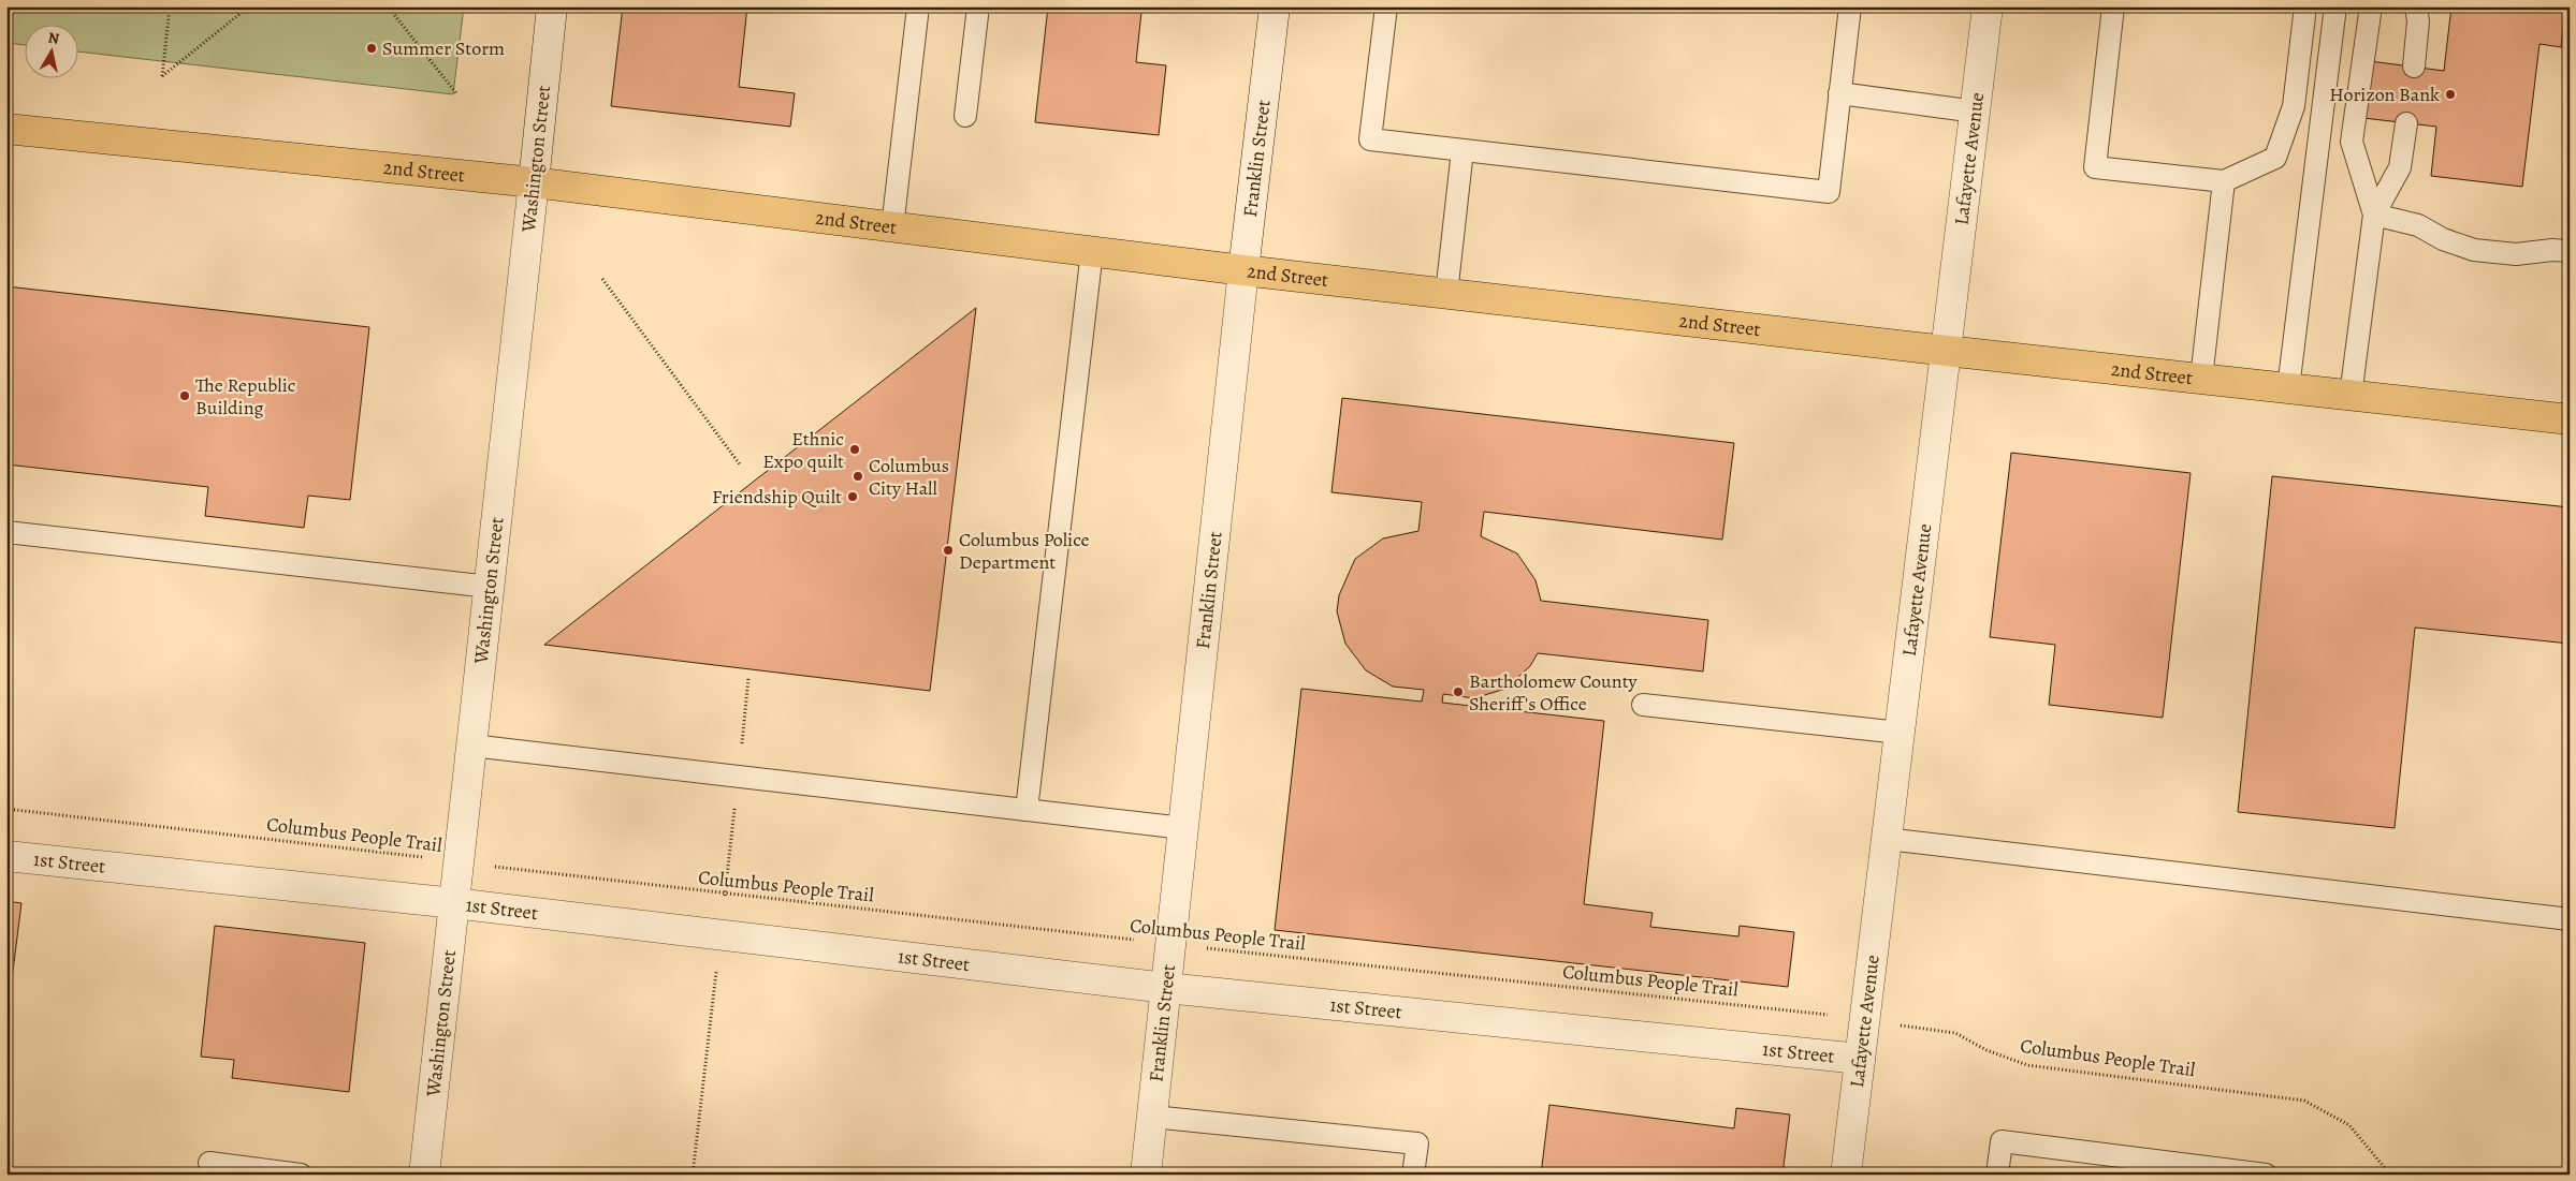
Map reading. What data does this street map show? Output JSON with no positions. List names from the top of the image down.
{
  "streets": {
    "highway": ["2nd Street"],
    "street": [
      "Washington Street",
      "Franklin Street",
      "Lafayette Avenue",
      "1st Street"
    ],
    "path": ["Columbus People Trail"]
  },
  "crossings": [
    ["Washington Street", "2nd Street"],
    ["Washington Street", "Columbus People Trail"],
    ["Washington Street", "1st Street"],
    ["Franklin Street", "2nd Street"],
    ["Franklin Street", "Columbus People Trail"],
    ["Franklin Street", "1st Street"],
    ["Lafayette Avenue", "2nd Street"],
    ["Lafayette Avenue", "Columbus People Trail"],
    ["Lafayette Avenue", "1st Street"]
  ],
  "places": [
    "Summer Storm",
    "Horizon Bank",
    "The Republic Building",
    "Ethnic Expo quilt",
    "Columbus City Hall",
    "Friendship Quilt",
    "Columbus Police Department",
    "Bartholomew County Sheriff's Office"
  ],
  "north": "top"
}
